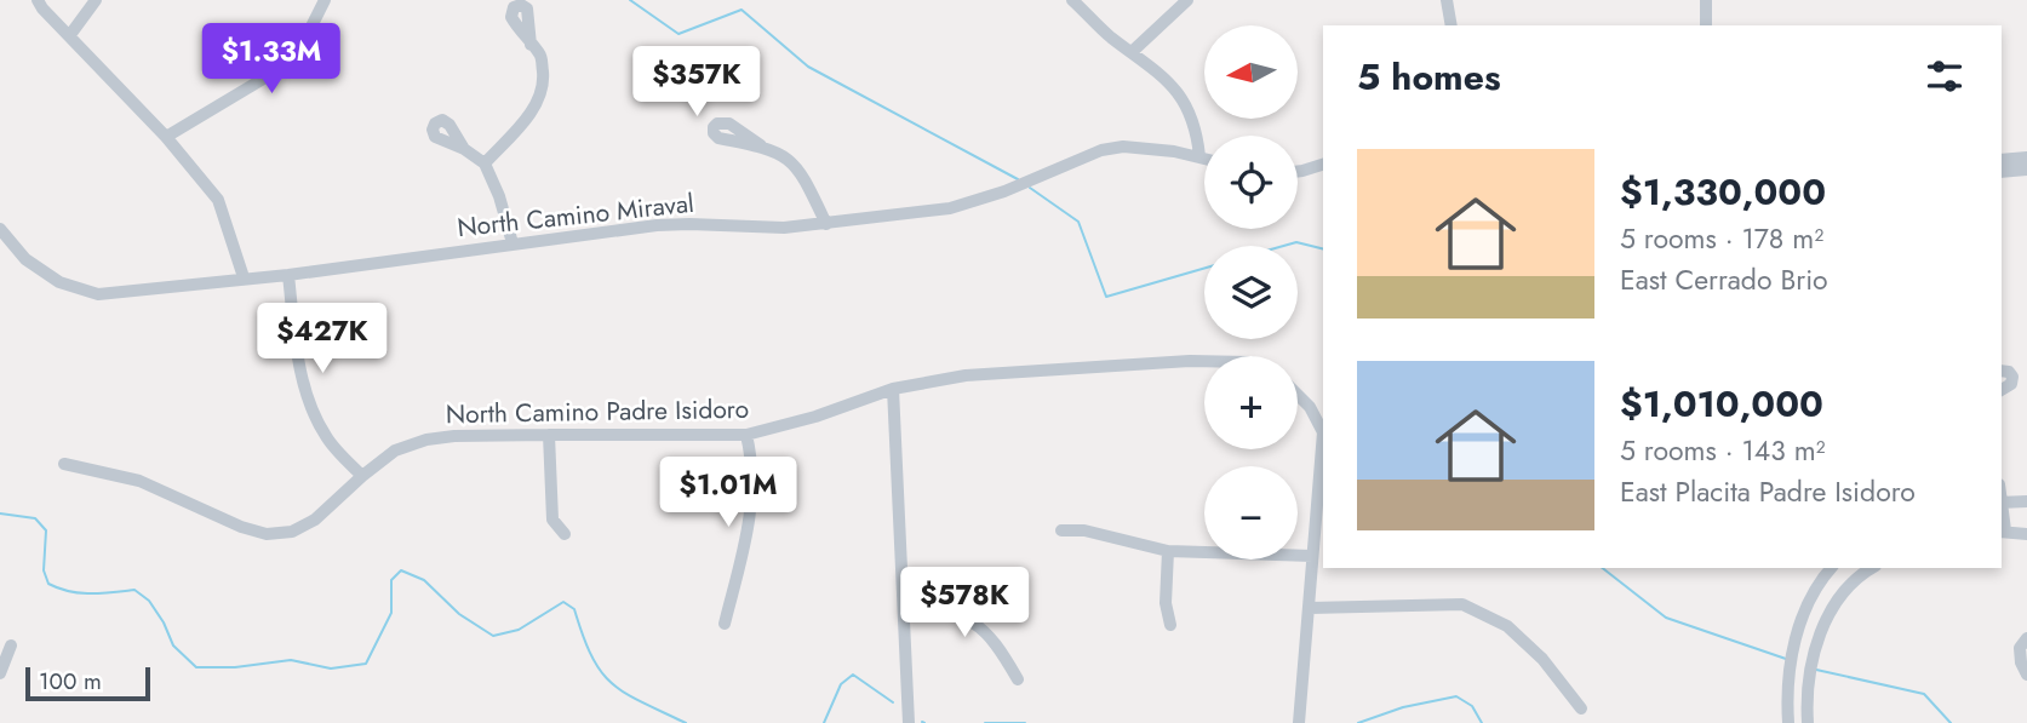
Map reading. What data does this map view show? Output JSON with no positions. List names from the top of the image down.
{
  "streets": {
    "street": ["North Camino Miraval", "North Camino Padre Isidoro"]
  },
  "scale_bar": "100 m",
  "north": "left",
  "page": {
    "price": [
      "$1.33M",
      "$357K",
      "$427K",
      "$1.01M",
      "$578K"
    ],
    "map_buttons": ["+", "−"],
    "heading": "5 homes",
    "list": [
      {
        "name": "$1,330,000",
        "note": "5 rooms · 178 m² · East Cerrado Brio"
      },
      {
        "name": "$1,010,000",
        "note": "5 rooms · 143 m² · East Placita Padre Isidoro"
      }
    ],
    "scale": "100 m"
  }
}
